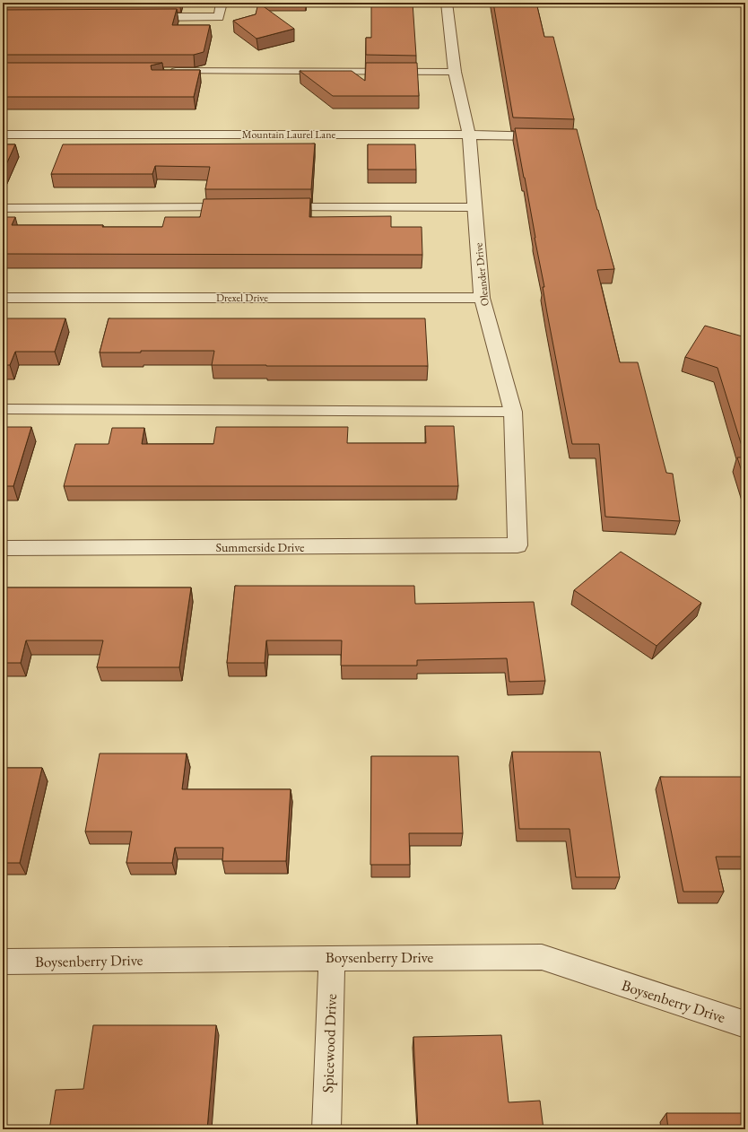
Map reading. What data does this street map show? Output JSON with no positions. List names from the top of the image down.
{
  "streets": {
    "street": [
      "Mountain Laurel Lane",
      "Oleander Drive",
      "Drexel Drive",
      "Summerside Drive",
      "Boysenberry Drive",
      "Spicewood Drive"
    ]
  },
  "crossings": [
    ["Mountain Laurel Lane", "Oleander Drive"],
    ["Oleander Drive", "Drexel Drive"],
    ["Oleander Drive", "Summerside Drive"],
    ["Boysenberry Drive", "Spicewood Drive"]
  ]
}
